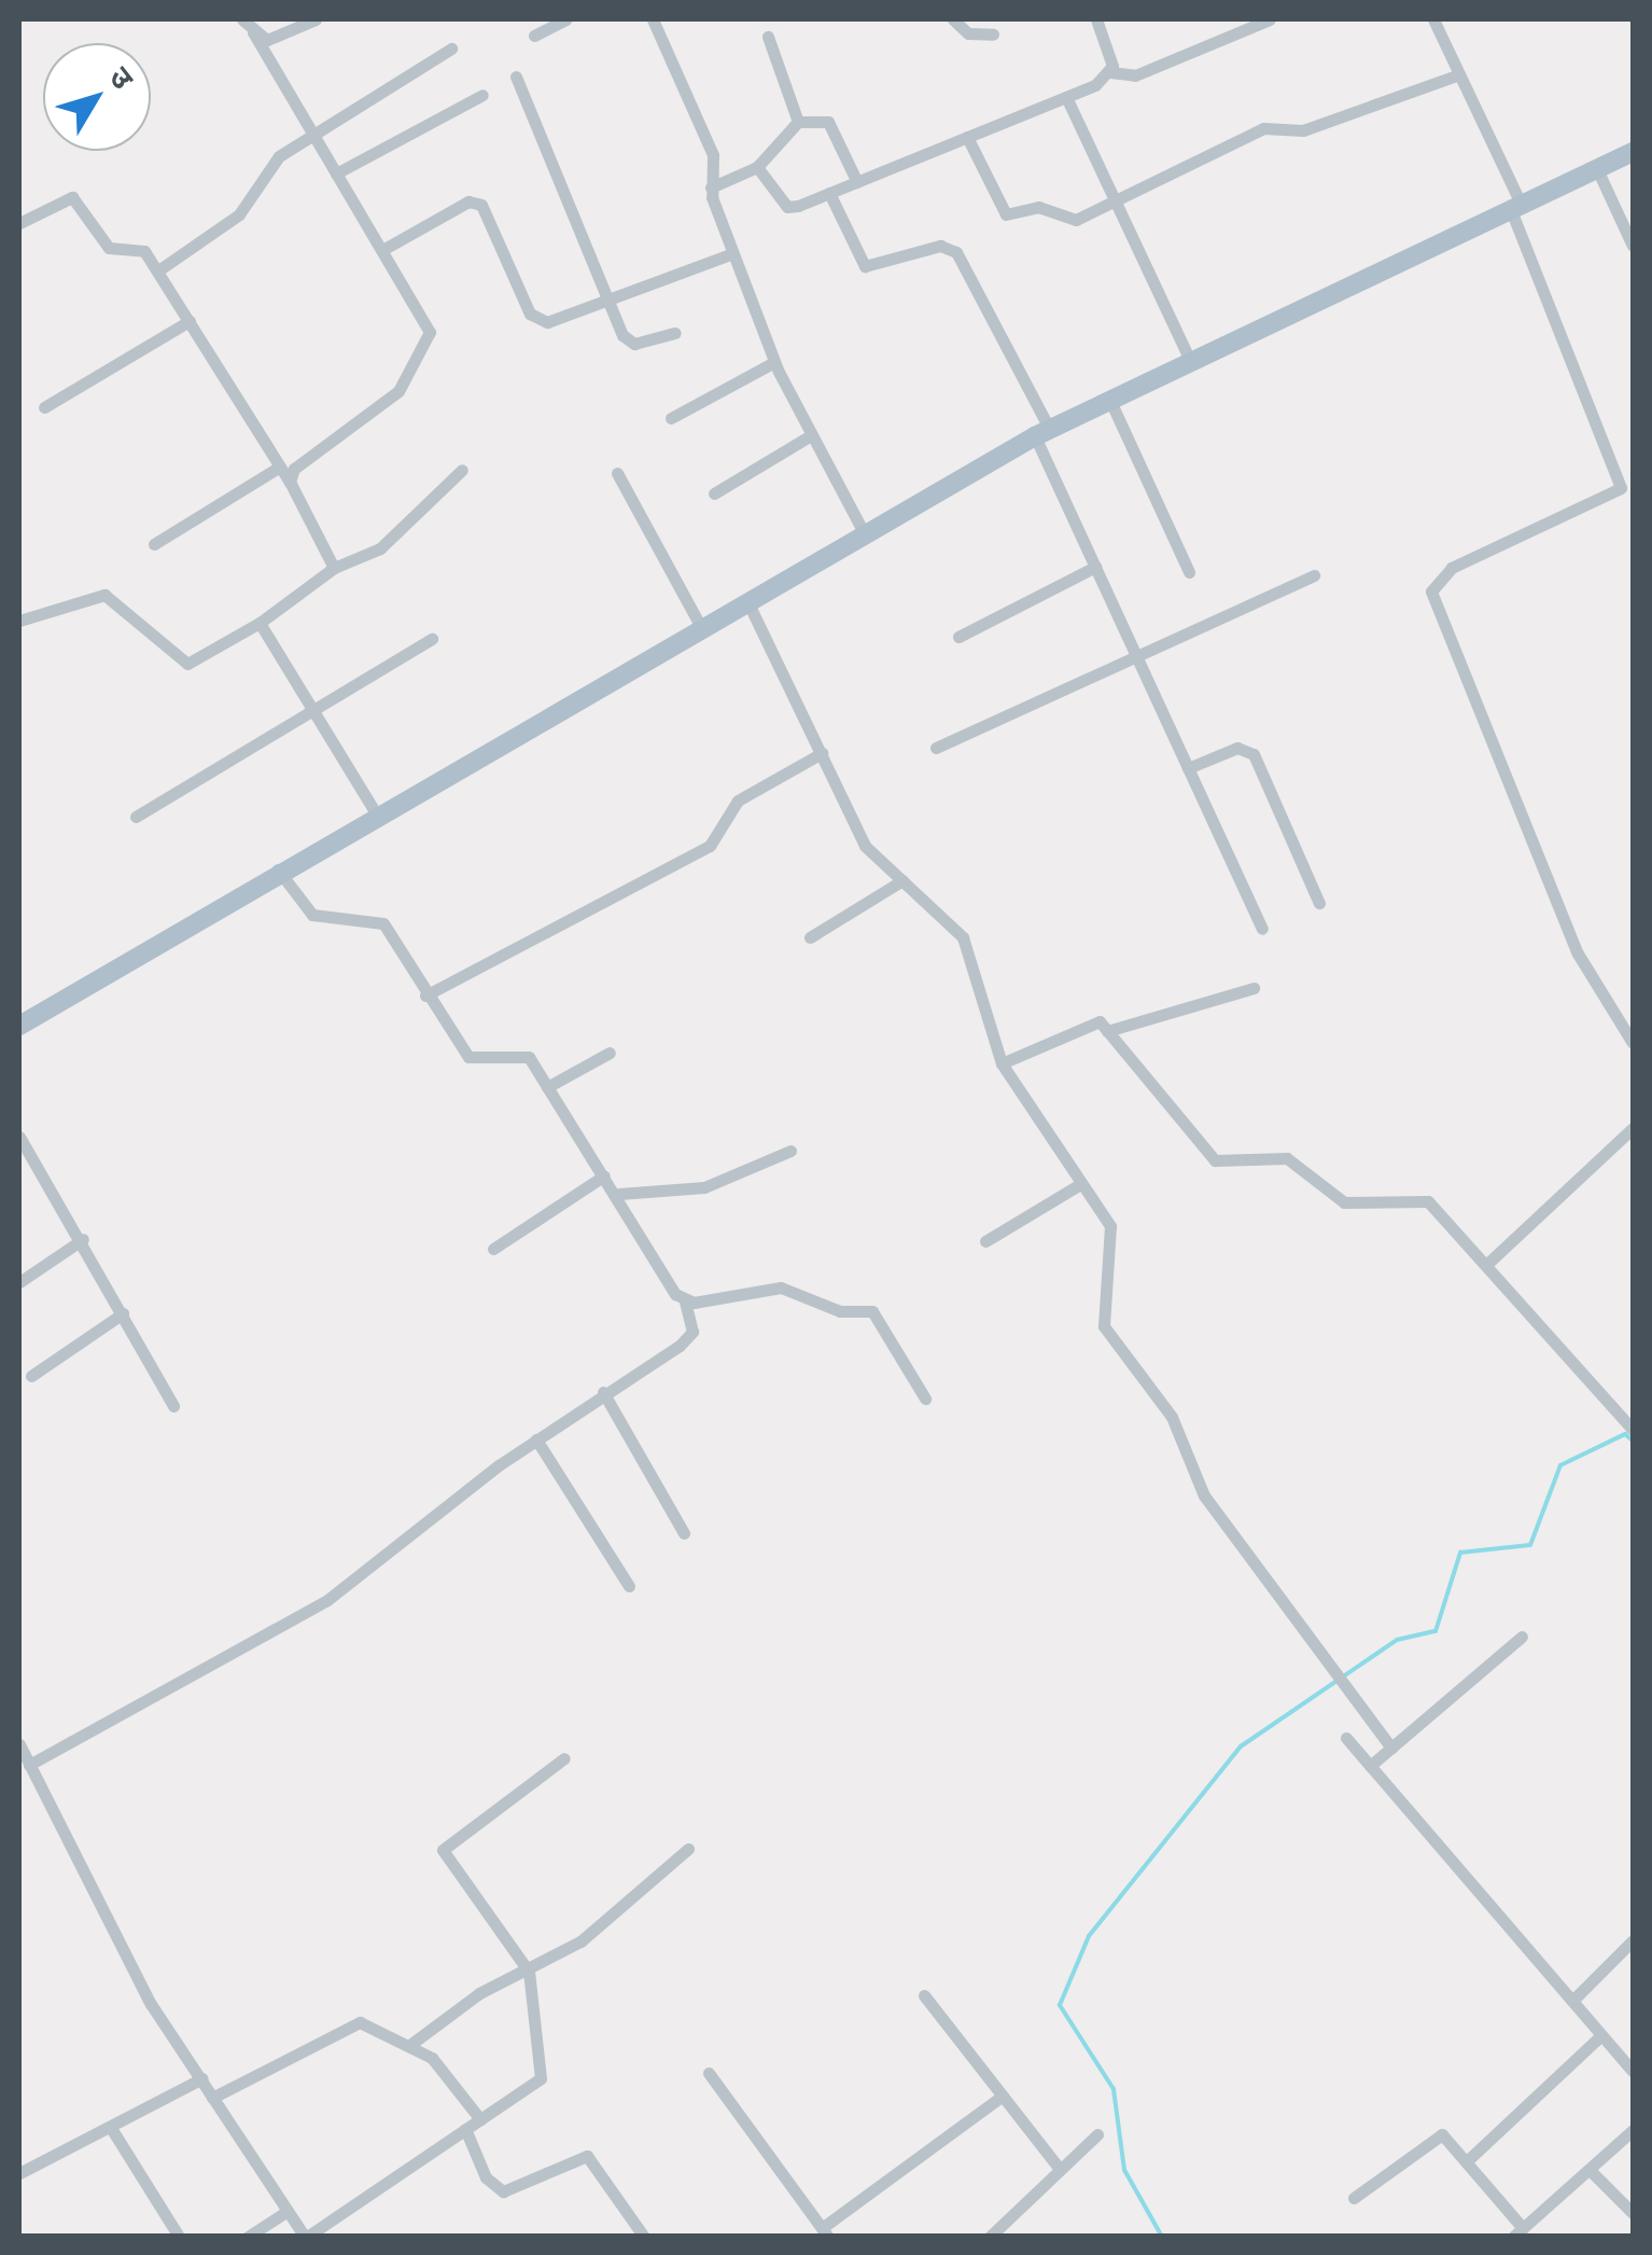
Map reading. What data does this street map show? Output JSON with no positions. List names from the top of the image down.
{
  "north": "top right"
}
